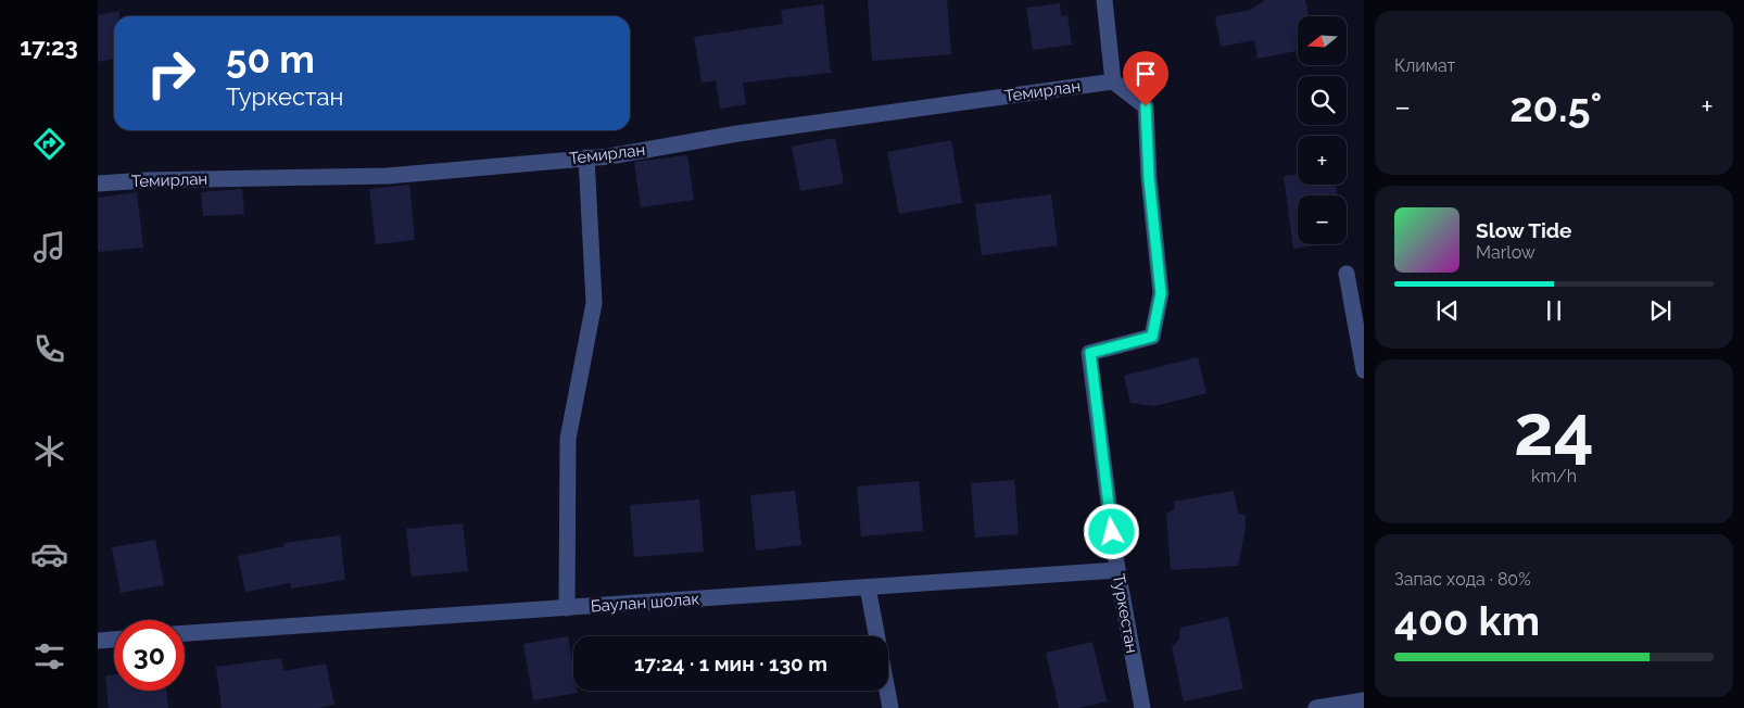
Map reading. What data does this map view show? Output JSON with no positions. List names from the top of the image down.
{
  "streets": {
    "street": ["Темирлан", "Баулан шолак", "Туркестан"]
  },
  "crossings": [
    ["Темирлан", "Туркестан"],
    ["Баулан шолак", "Туркестан"]
  ],
  "north": "left",
  "page": {
    "tabs": "17:23",
    "tile": [
      "Климат",
      ["24", "km/h"],
      ["Запас хода · 80%", "400 km"]
    ],
    "map_buttons": ["+", "−"],
    "turn": ["50 m", "Туркестан"],
    "heat": ["−", "20.5°", "+"],
    "song": ["Slow Tide", "Marlow"],
    "limit": "30",
    "trip": "17:24 · 1 мин · 130 m"
  }
}
